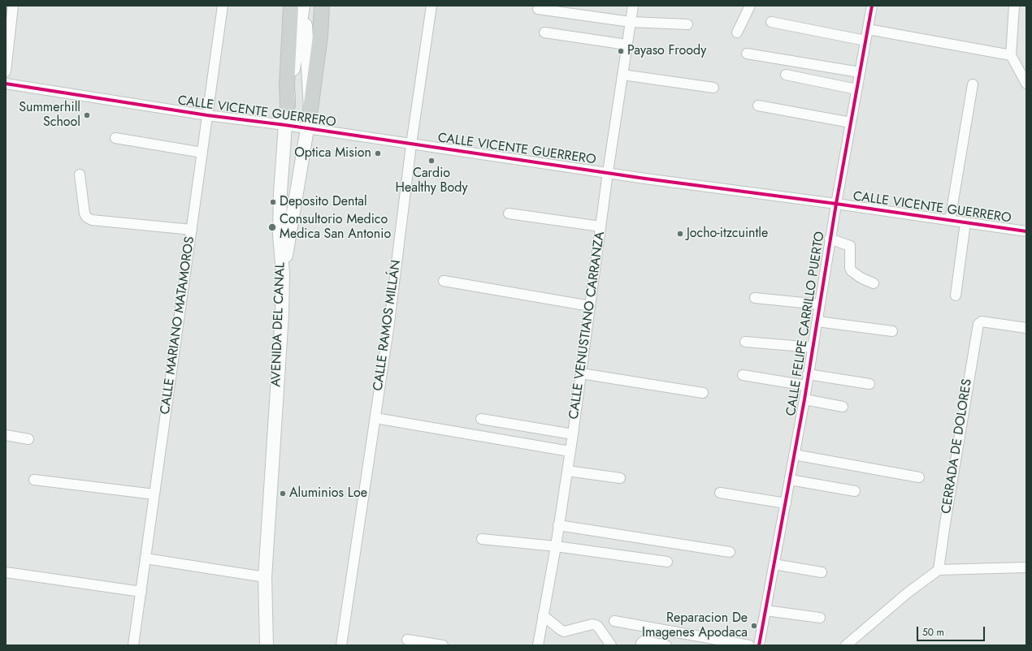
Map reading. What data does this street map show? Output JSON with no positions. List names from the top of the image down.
{
  "streets": {
    "main road": ["AVENIDA DEL CANAL"],
    "street": [
      "CALLE VICENTE GUERRERO",
      "CALLE FELIPE CARRILLO PUERTO",
      "CALLE MARIANO MATAMOROS",
      "CALLE RAMOS MILLÁN",
      "CALLE VENUSTIANO CARRANZA",
      "CERRADA DE DOLORES"
    ]
  },
  "crossings": [
    ["CALLE VICENTE GUERRERO", "CALLE FELIPE CARRILLO PUERTO"],
    ["CALLE VICENTE GUERRERO", "AVENIDA DEL CANAL"],
    ["CALLE VICENTE GUERRERO", "CALLE MARIANO MATAMOROS"],
    ["CALLE VICENTE GUERRERO", "CALLE RAMOS MILLÁN"],
    ["CALLE VICENTE GUERRERO", "CALLE VENUSTIANO CARRANZA"]
  ],
  "places": [
    "Payaso Froody",
    "Summerhill School",
    "Optica Mision",
    "Cardio Healthy Body",
    "Deposito Dental",
    "Consultorio Medico Medica San Antonio",
    "Jocho-itzcuintle",
    "Aluminios Loe",
    "Reparacion De Imagenes Apodaca"
  ],
  "scale_bar": "50 m"
}
